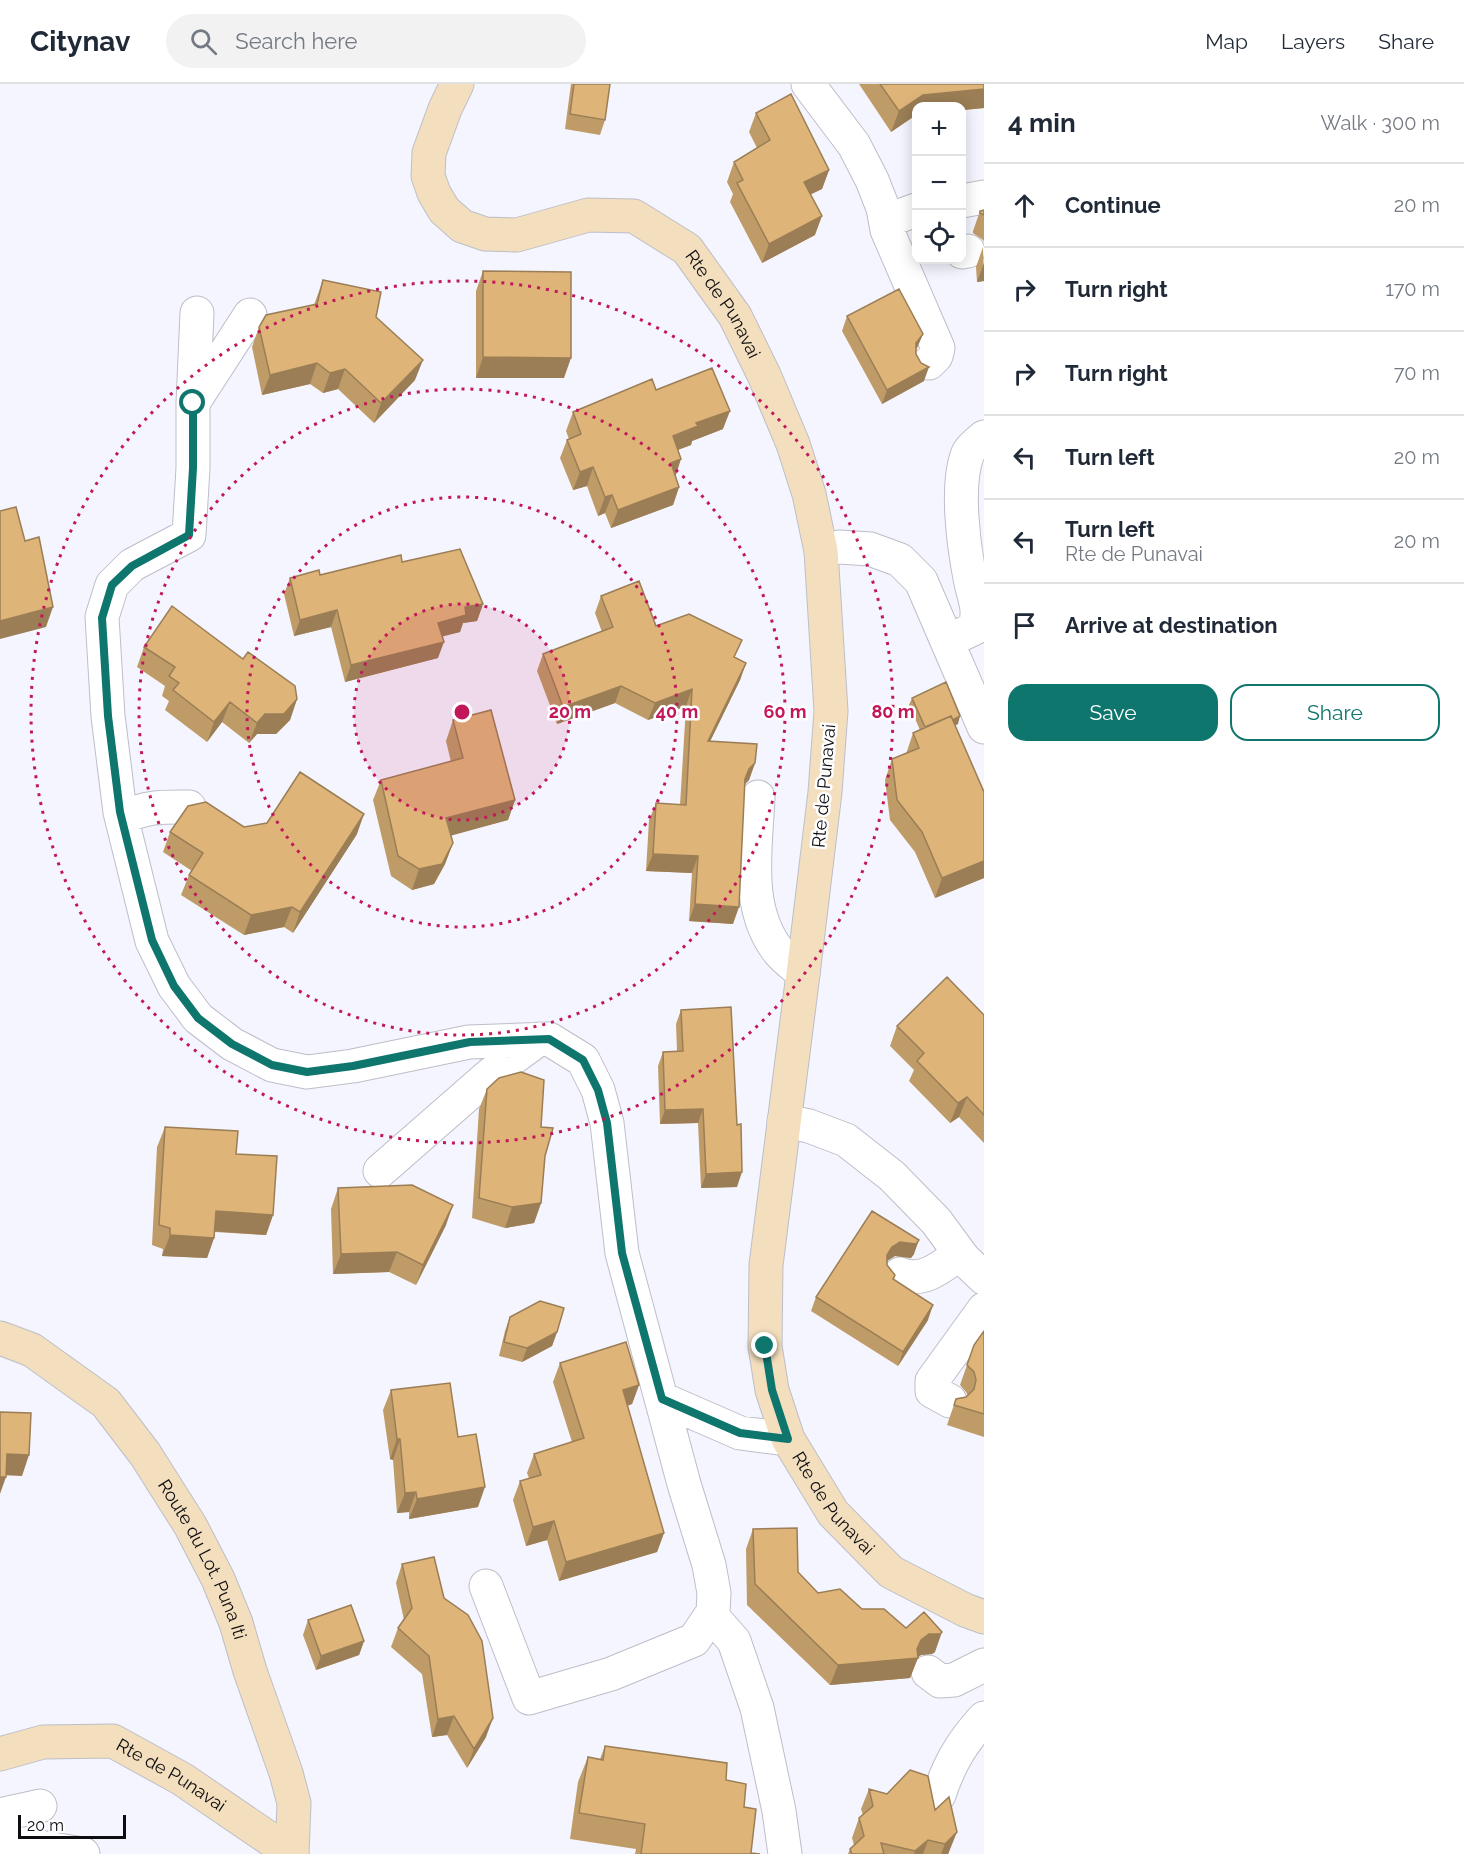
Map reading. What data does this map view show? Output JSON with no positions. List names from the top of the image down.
{
  "streets": {
    "main road": ["Rte de Punavai", "Route du Lot. Puna Iti"]
  },
  "crossings": [
    ["Rte de Punavai", "Route du Lot. Puna Iti"]
  ],
  "scale_bar": "20 m",
  "page": {
    "header": "Citynav",
    "search": "Search here",
    "nav": ["Map", "Layers", "Share"],
    "heading": ["4 min", "Walk · 300 m"],
    "map_buttons": ["+", "−"],
    "list": [
      ["Continue", "20 m"],
      ["Turn right", "170 m"],
      ["Turn right", "70 m"],
      ["Turn left", "20 m"],
      ["Turn left", "Rte de Punavai", "20 m"],
      "Arrive at destination"
    ],
    "buttons": ["Save", "Share"],
    "scale": "20 m"
  },
  "rings": [
    "20 m",
    "40 m",
    "60 m",
    "80 m"
  ]
}
